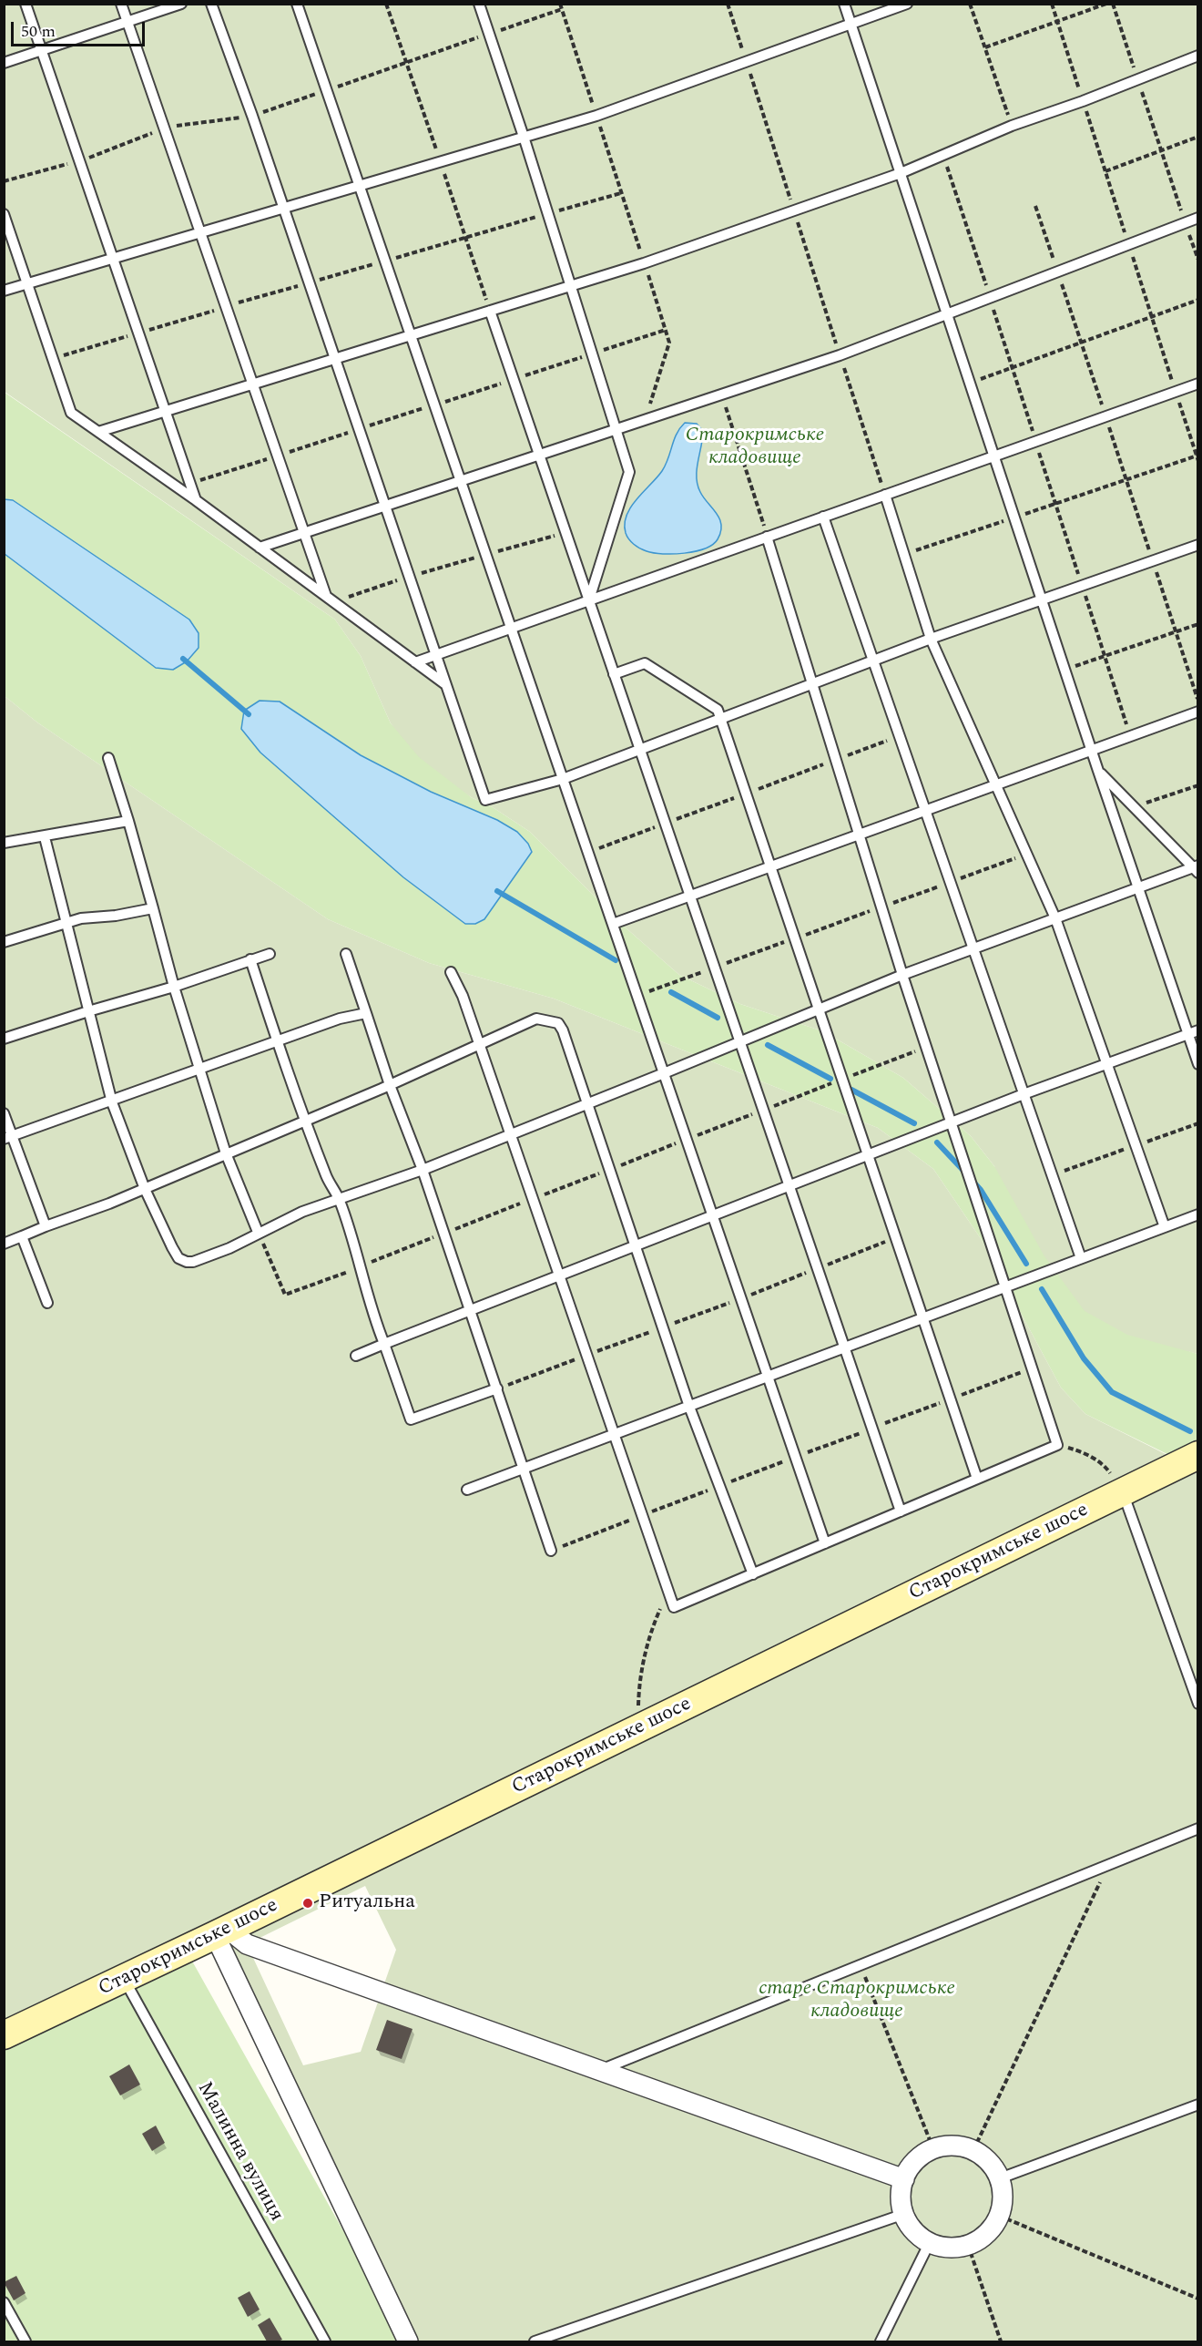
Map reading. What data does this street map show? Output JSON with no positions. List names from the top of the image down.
{
  "streets": {
    "street": ["Старокримське шосе"],
    "lane": ["Малинна вулиця"]
  },
  "crossings": [
    ["Старокримське шосе", "Малинна вулиця"]
  ],
  "parks": ["Старокримське кладовище", "старе Старокримське кладовище"],
  "places": ["Ритуальна"],
  "scale_bar": "50 m"
}
